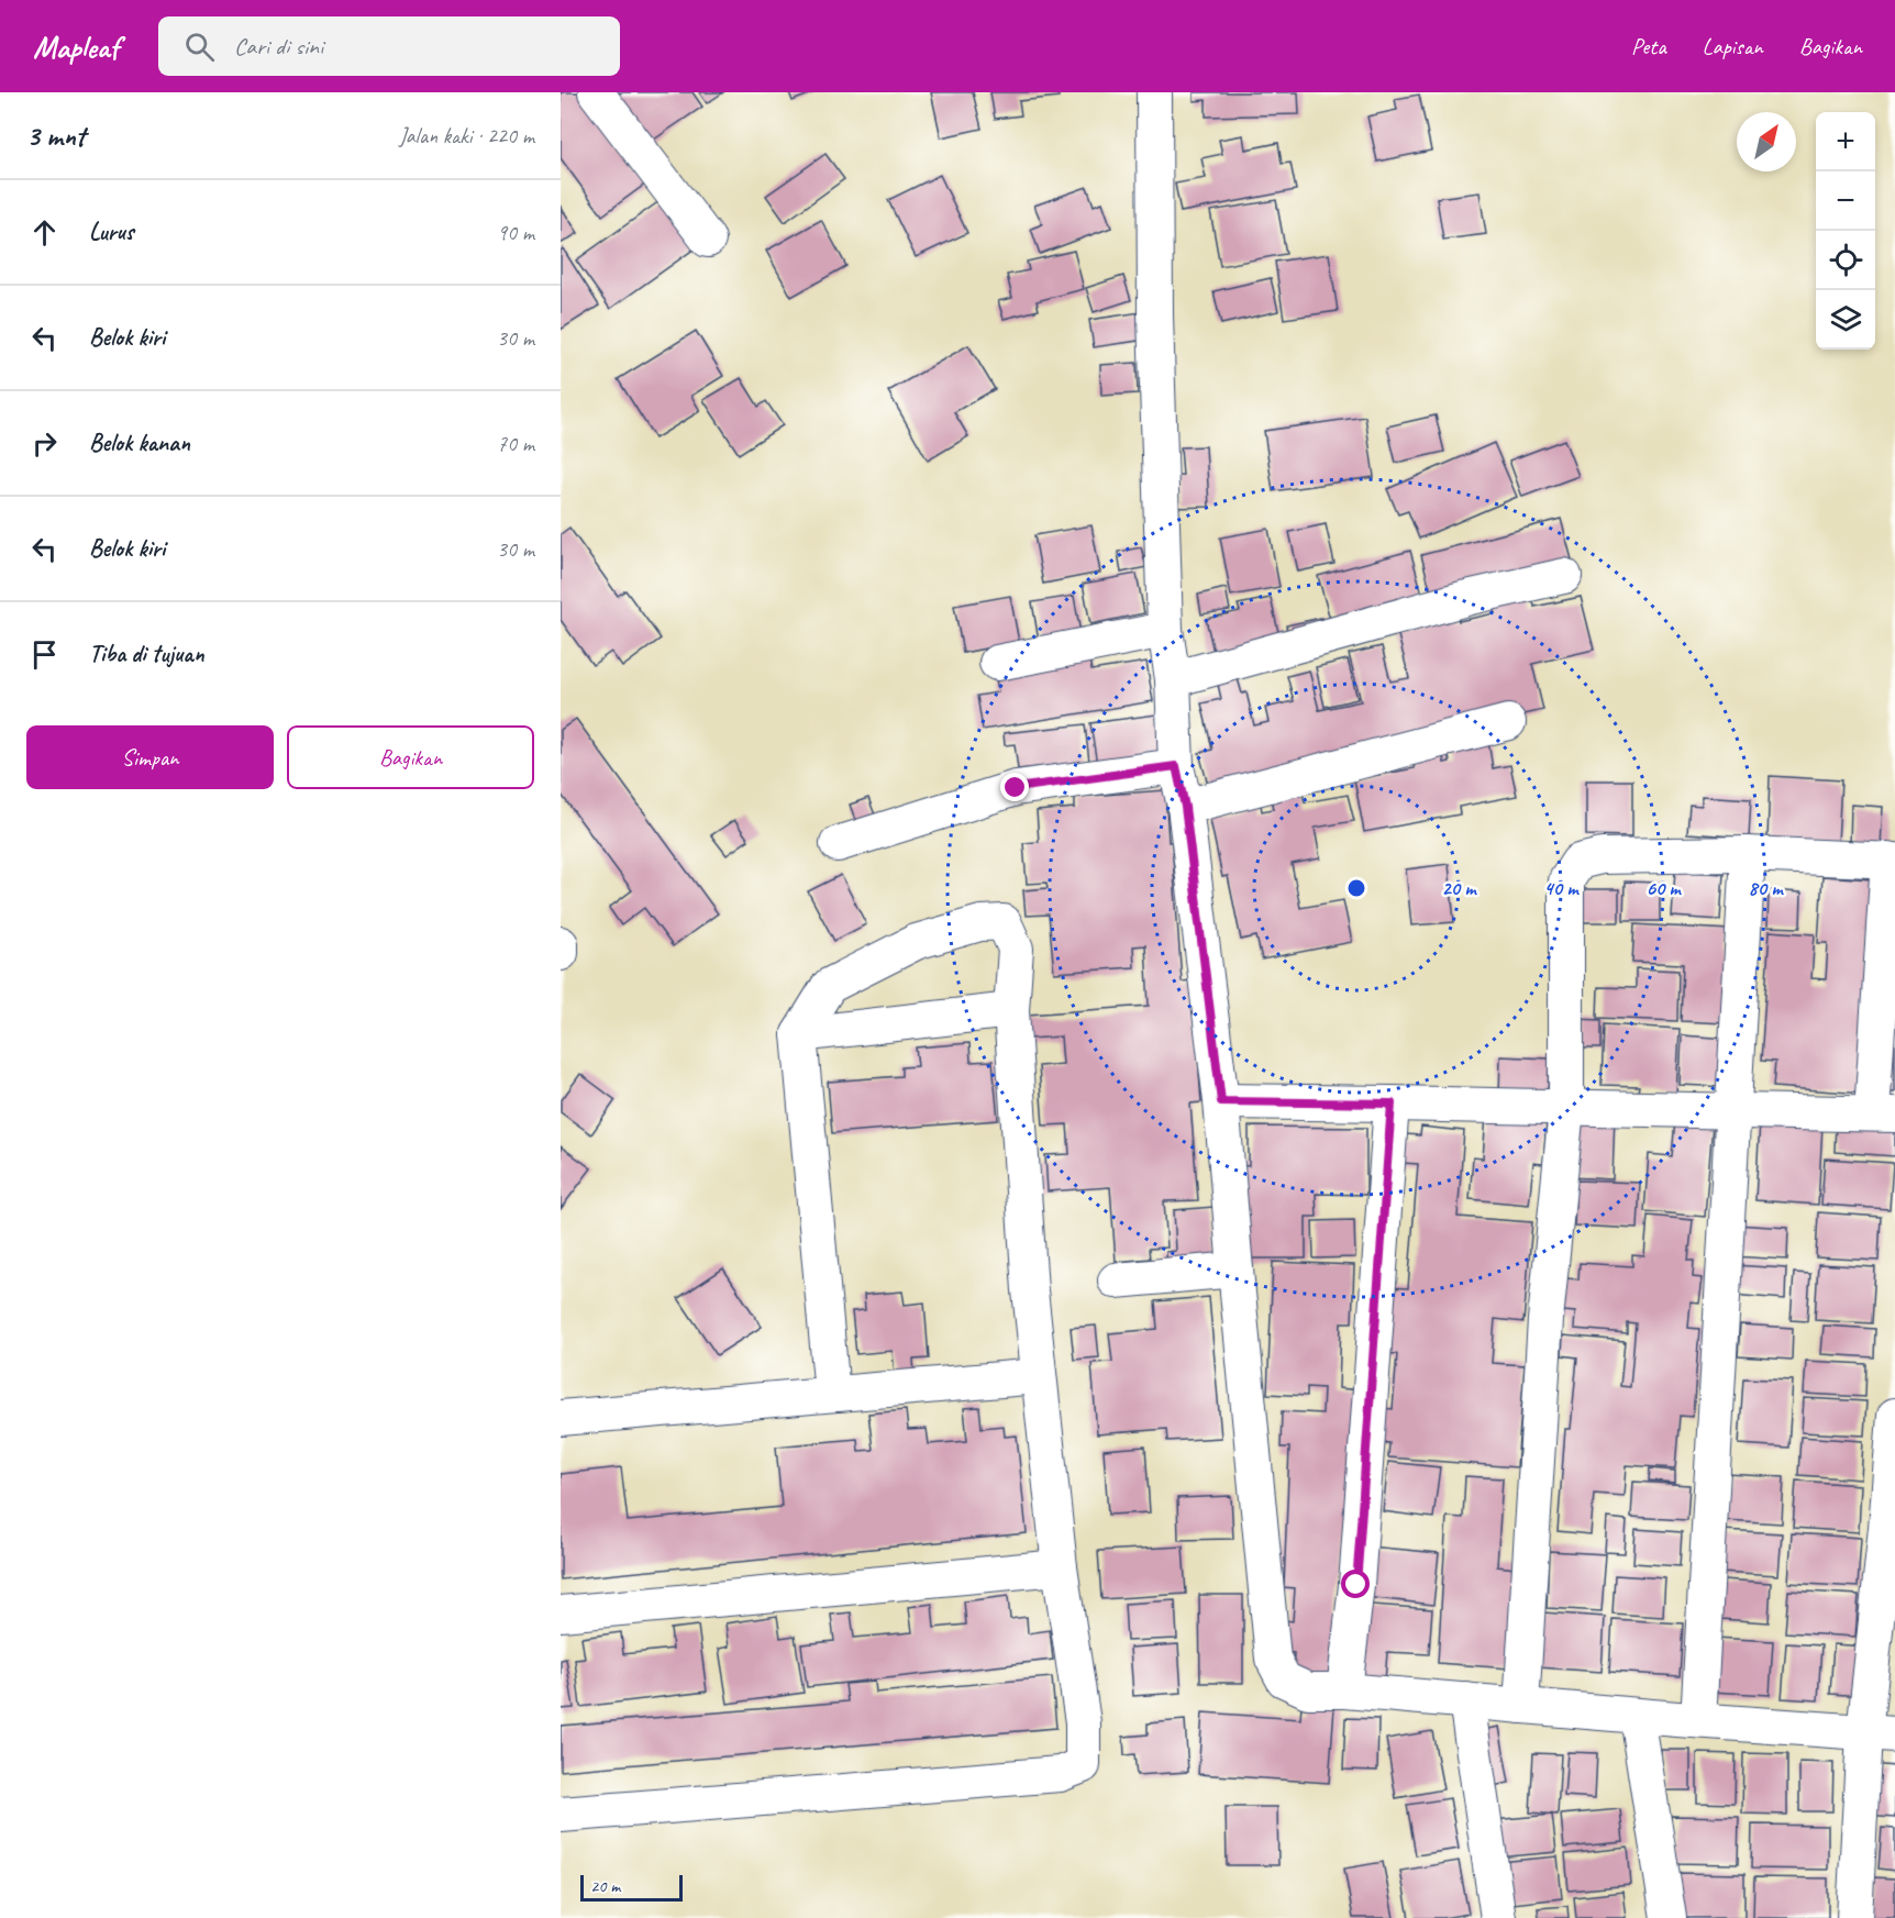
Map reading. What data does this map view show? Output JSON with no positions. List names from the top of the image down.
{
  "scale_bar": "20 m",
  "north": "top right",
  "page": {
    "header": "Mapleaf",
    "search": "Cari di sini",
    "nav": ["Peta", "Lapisan", "Bagikan"],
    "heading": ["3 mnt", "Jalan kaki · 220 m"],
    "map_buttons": ["+", "−"],
    "list": [
      ["Lurus", "90 m"],
      ["Belok kiri", "30 m"],
      ["Belok kanan", "70 m"],
      ["Belok kiri", "30 m"],
      "Tiba di tujuan"
    ],
    "buttons": ["Simpan", "Bagikan"],
    "scale": "20 m"
  },
  "rings": [
    "20 m",
    "40 m",
    "60 m",
    "80 m"
  ]
}
